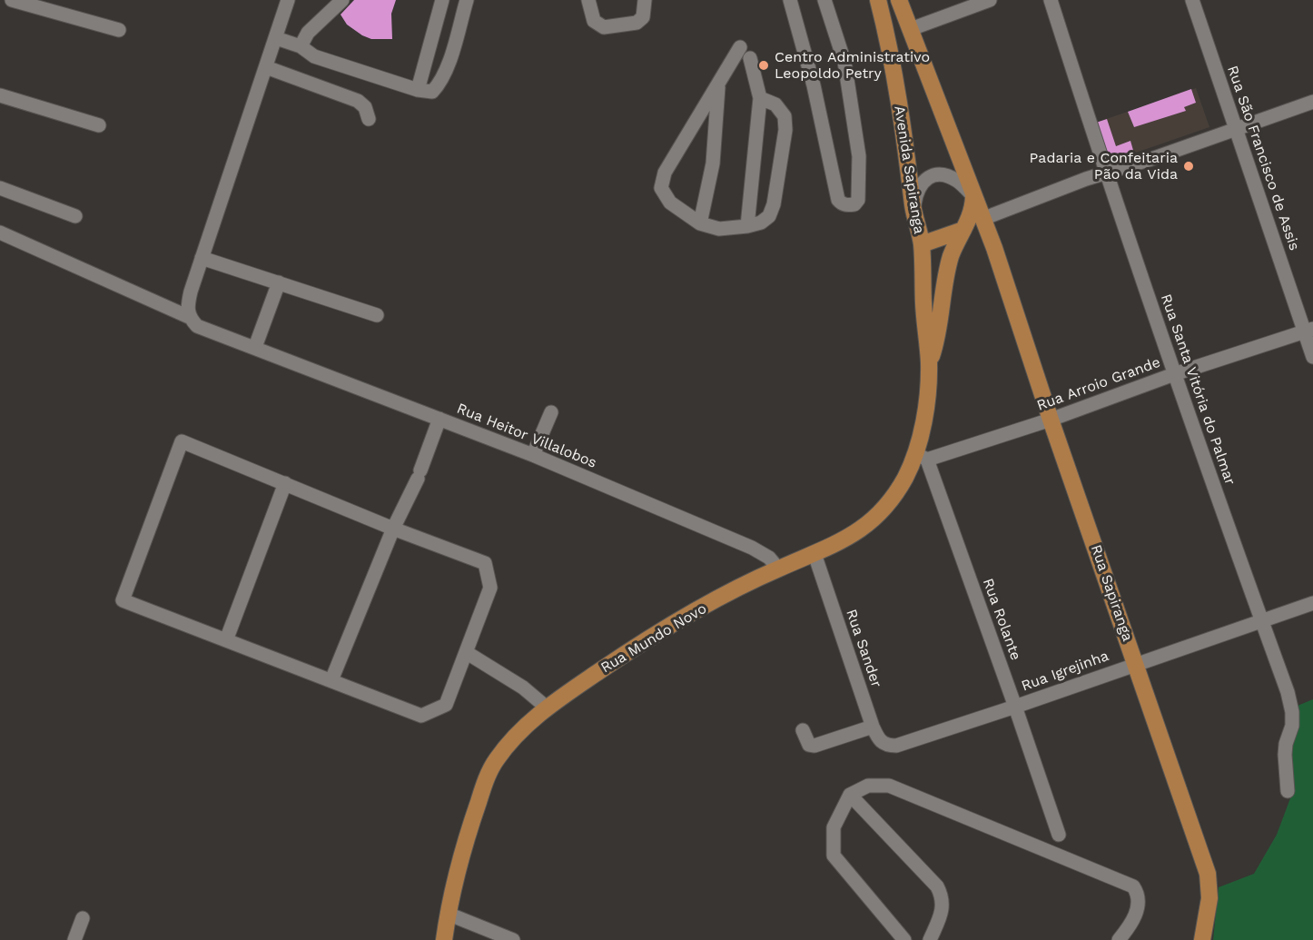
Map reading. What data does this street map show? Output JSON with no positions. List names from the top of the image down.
{
  "streets": {
    "main road": ["Avenida Sapiranga", "Rua Sapiranga", "Rua Mundo Novo"],
    "street": [
      "Rua São Francisco de Assis",
      "Rua Arroio Grande",
      "Rua Santa Vitória do Palmar",
      "Rua Heitor Villalobos",
      "Rua Rolante",
      "Rua Sander",
      "Rua Igrejinha"
    ]
  },
  "crossings": [
    ["Rua São Francisco de Assis", "Rua Arroio Grande"],
    ["Avenida Sapiranga", "Rua Sapiranga"],
    ["Avenida Sapiranga", "Rua Mundo Novo"],
    ["Rua Arroio Grande", "Rua Santa Vitória do Palmar"],
    ["Rua Arroio Grande", "Rua Sapiranga"],
    ["Rua Arroio Grande", "Rua Rolante"],
    ["Rua Arroio Grande", "Rua Mundo Novo"],
    ["Rua Santa Vitória do Palmar", "Rua Igrejinha"],
    ["Rua Heitor Villalobos", "Rua Mundo Novo"],
    ["Rua Sapiranga", "Rua Mundo Novo"],
    ["Rua Sapiranga", "Rua Igrejinha"],
    ["Rua Rolante", "Rua Mundo Novo"],
    ["Rua Rolante", "Rua Igrejinha"],
    ["Rua Mundo Novo", "Rua Sander"],
    ["Rua Sander", "Rua Igrejinha"]
  ],
  "places": ["Centro Administrativo Leopoldo Petry", "Padaria e Confeitaria Pão da Vida"]
}
